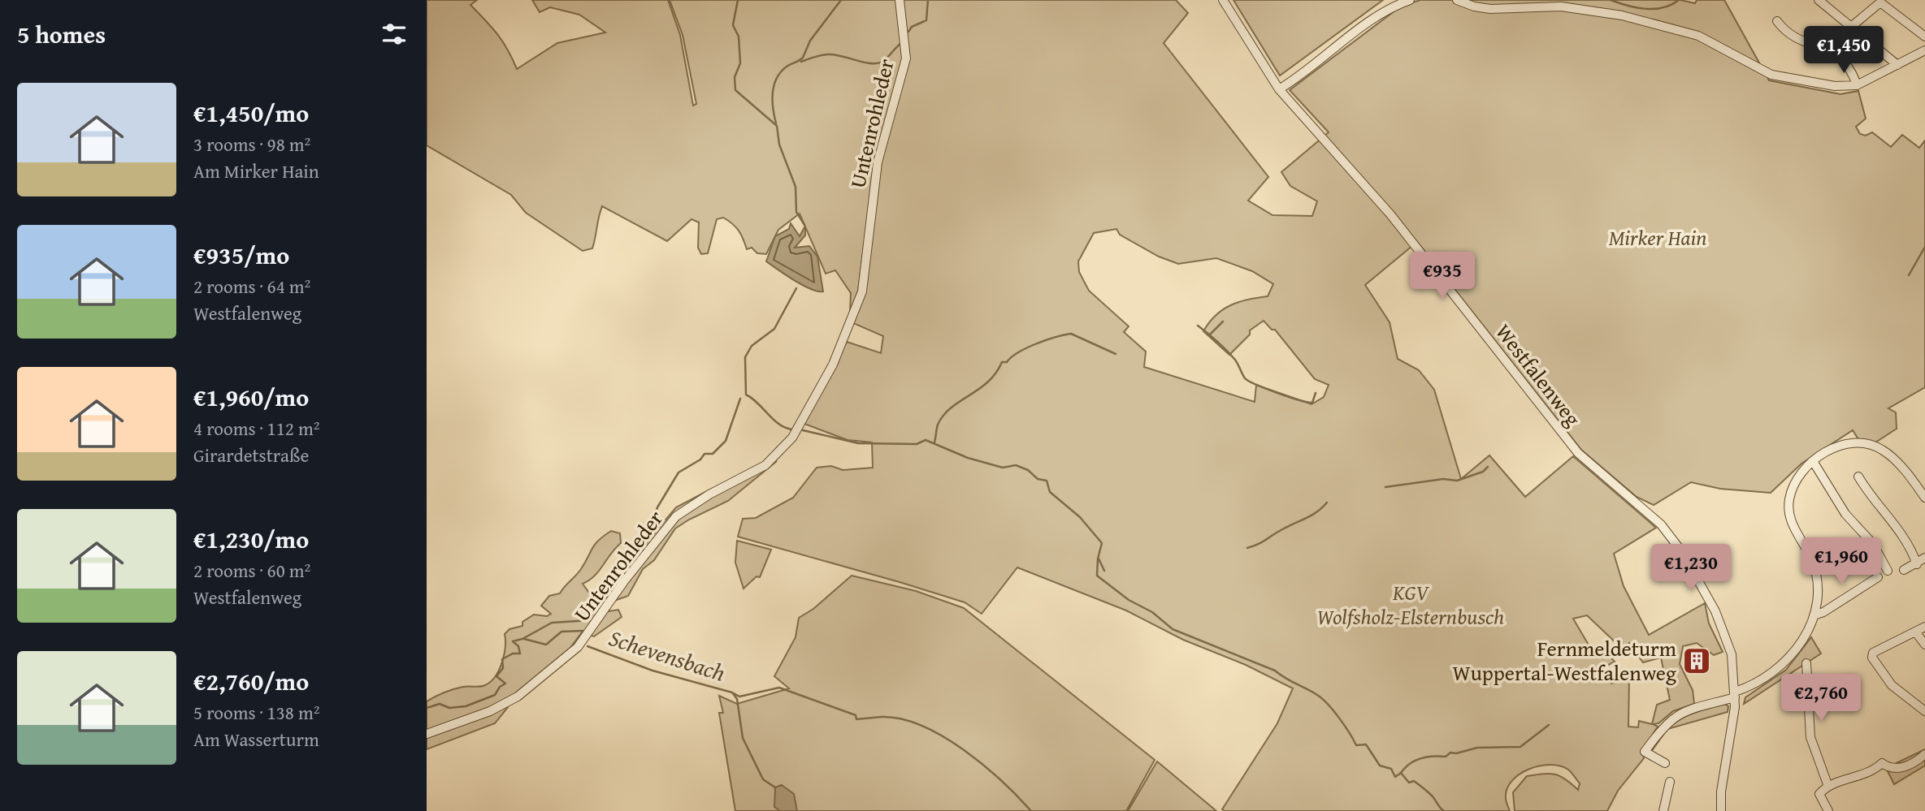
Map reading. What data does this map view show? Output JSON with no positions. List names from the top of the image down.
{
  "streets": {
    "street": ["Untenrohleder", "Westfalenweg"]
  },
  "water": ["Schevensbach"],
  "parks": ["Mirker Hain", "KGV Wolfsholz-Elsternbusch"],
  "places": {
    "building": ["Fernmeldeturm Wuppertal-Westfalenweg"]
  },
  "page": {
    "heading": "5 homes",
    "price": [
      "€1,450",
      "€935",
      "€1,960",
      "€1,230",
      "€2,760"
    ],
    "list": [
      {
        "name": "€1,450/mo",
        "note": "3 rooms · 98 m² · Am Mirker Hain"
      },
      {
        "name": "€935/mo",
        "note": "2 rooms · 64 m² · Westfalenweg"
      },
      {
        "name": "€1,960/mo",
        "note": "4 rooms · 112 m² · Girardetstraße"
      },
      {
        "name": "€1,230/mo",
        "note": "2 rooms · 60 m² · Westfalenweg"
      },
      {
        "name": "€2,760/mo",
        "note": "5 rooms · 138 m² · Am Wasserturm"
      }
    ]
  }
}
